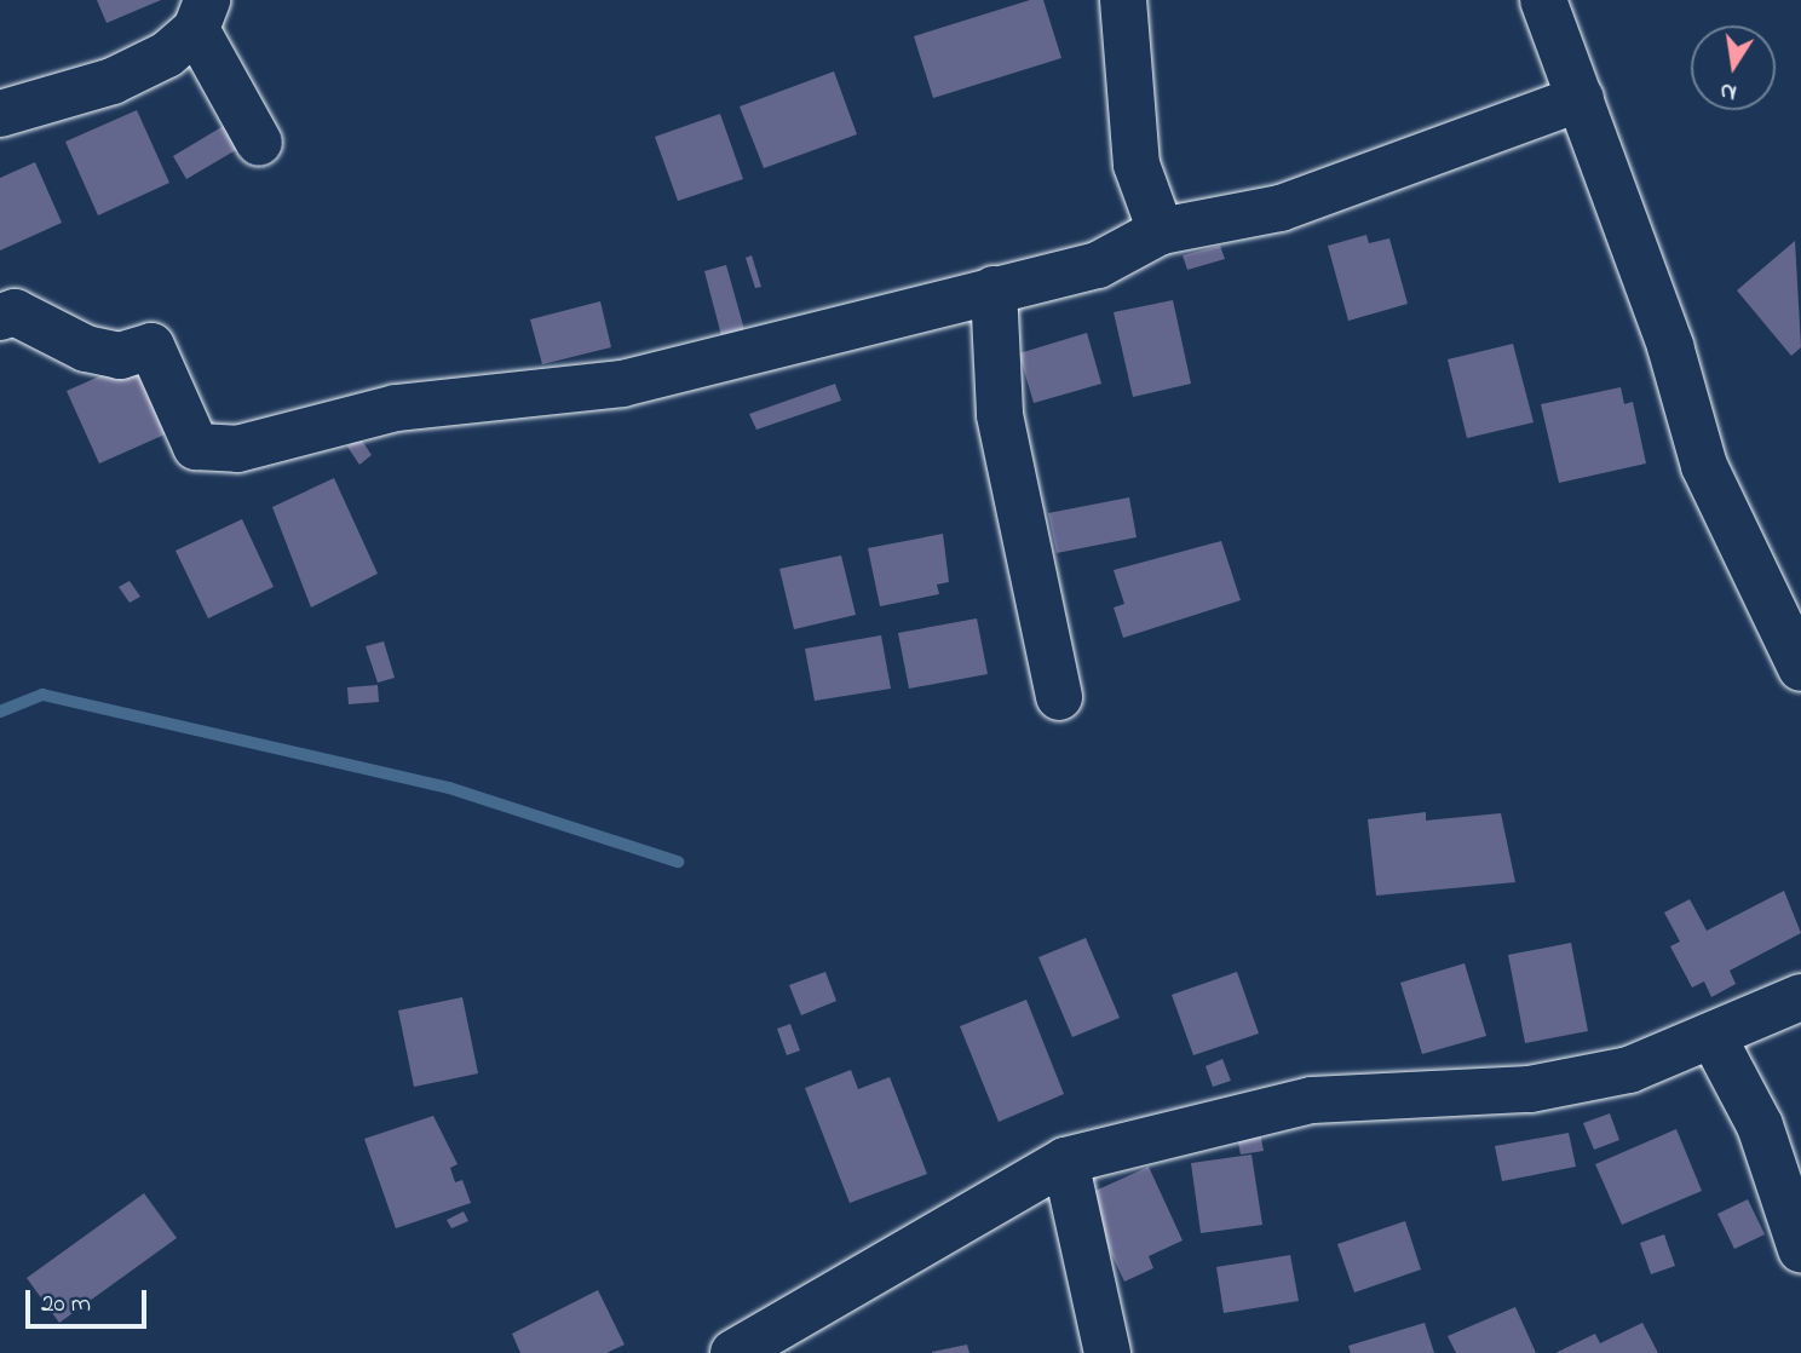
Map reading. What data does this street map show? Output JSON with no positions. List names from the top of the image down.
{
  "scale_bar": "20 m",
  "north": "bottom"
}
